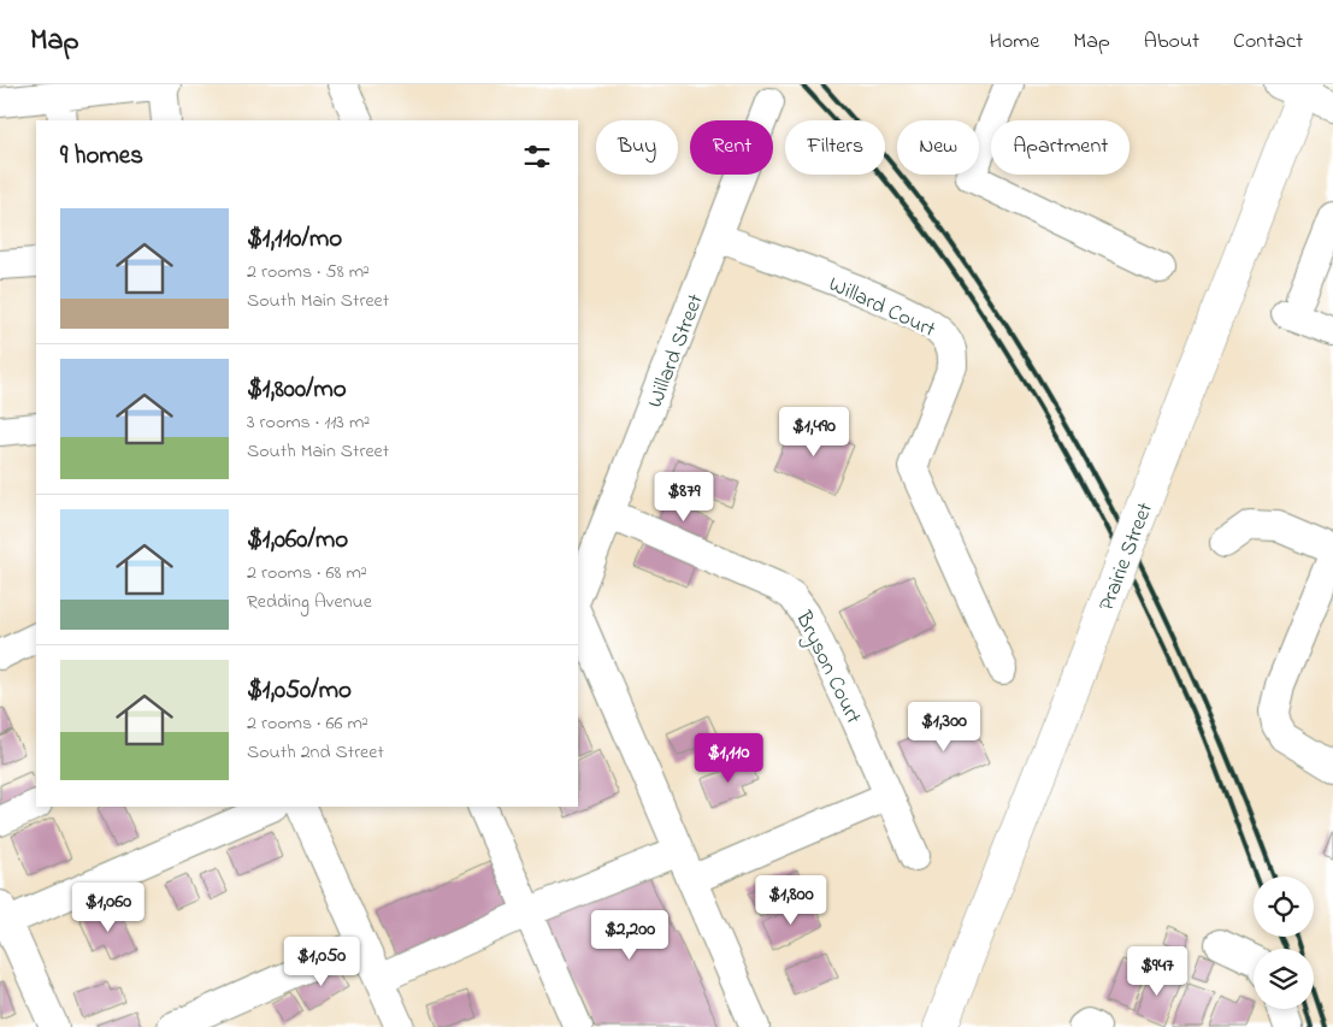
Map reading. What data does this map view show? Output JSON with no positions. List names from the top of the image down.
{
  "streets": {
    "main road": ["Prairie Street"],
    "street": ["Willard Court", "Willard Street", "Bryson Court"]
  },
  "crossings": [
    ["Willard Court", "Willard Street"],
    ["Willard Street", "Bryson Court"]
  ],
  "page": {
    "header": "Map",
    "nav": [
      "Home",
      "Map",
      "About",
      "Contact"
    ],
    "chip": [
      "Buy",
      "Rent",
      "Filters",
      "New",
      "Apartment"
    ],
    "heading": "9 homes",
    "list": [
      {
        "name": "$1,110/mo",
        "note": "2 rooms · 58 m² · South Main Street"
      },
      {
        "name": "$1,800/mo",
        "note": "3 rooms · 113 m² · South Main Street"
      },
      {
        "name": "$1,060/mo",
        "note": "2 rooms · 68 m² · Redding Avenue"
      },
      {
        "name": "$1,050/mo",
        "note": "2 rooms · 66 m² · South 2nd Street"
      }
    ],
    "price": [
      "$1,490",
      "$879",
      "$1,300",
      "$1,110",
      "$1,800",
      "$1,060",
      "$2,200",
      "$1,050",
      "$947"
    ]
  }
}
